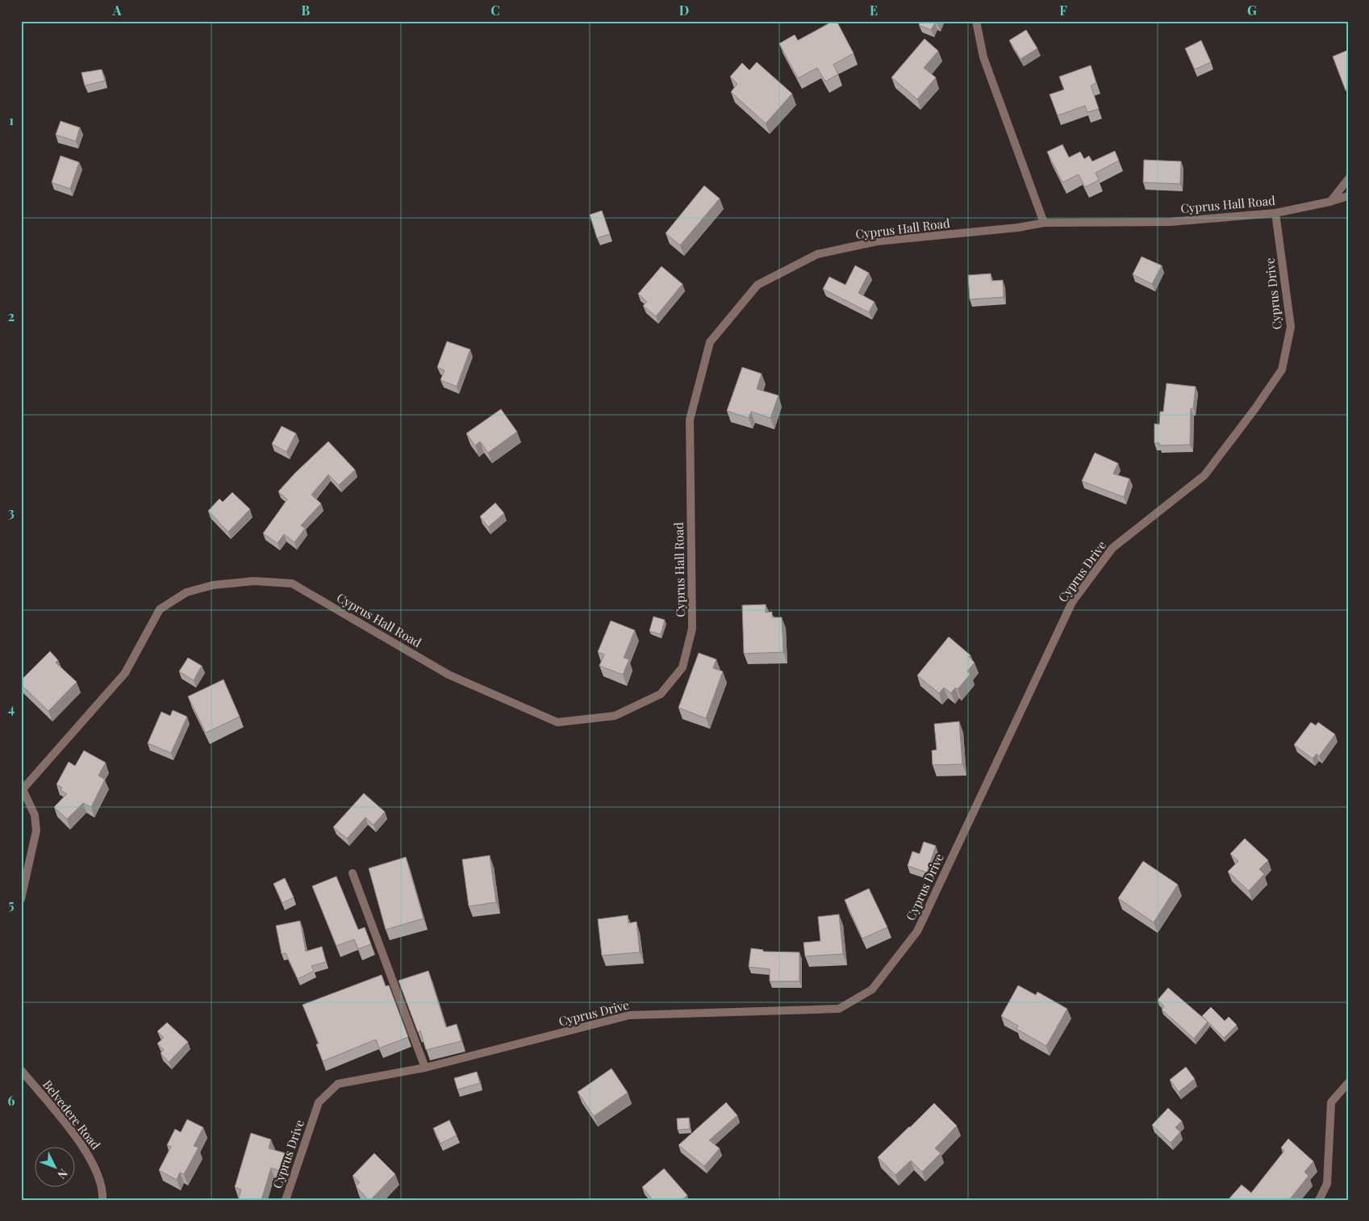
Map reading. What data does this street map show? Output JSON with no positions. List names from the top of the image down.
{
  "streets": {
    "street": ["Cyprus Hall Road", "Cyprus Drive", "Belvedere Road"]
  },
  "crossings": [
    ["Cyprus Hall Road", "Cyprus Drive"]
  ],
  "north": "bottom right",
  "grid": {
    "columns": [
      "A",
      "B",
      "C",
      "D",
      "E",
      "F",
      "G"
    ],
    "rows": [
      "1",
      "2",
      "3",
      "4",
      "5",
      "6"
    ]
  }
}
